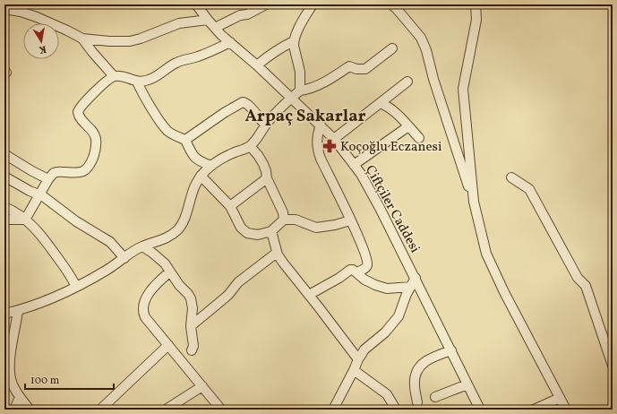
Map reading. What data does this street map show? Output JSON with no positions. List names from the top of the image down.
{
  "streets": {
    "street": ["Çiftçiler Caddesi"]
  },
  "districts": ["Arpaç Sakarlar"],
  "places": {
    "pharmacy": ["Koçoğlu Eczanesi"]
  },
  "scale_bar": "100 m",
  "north": "bottom"
}
